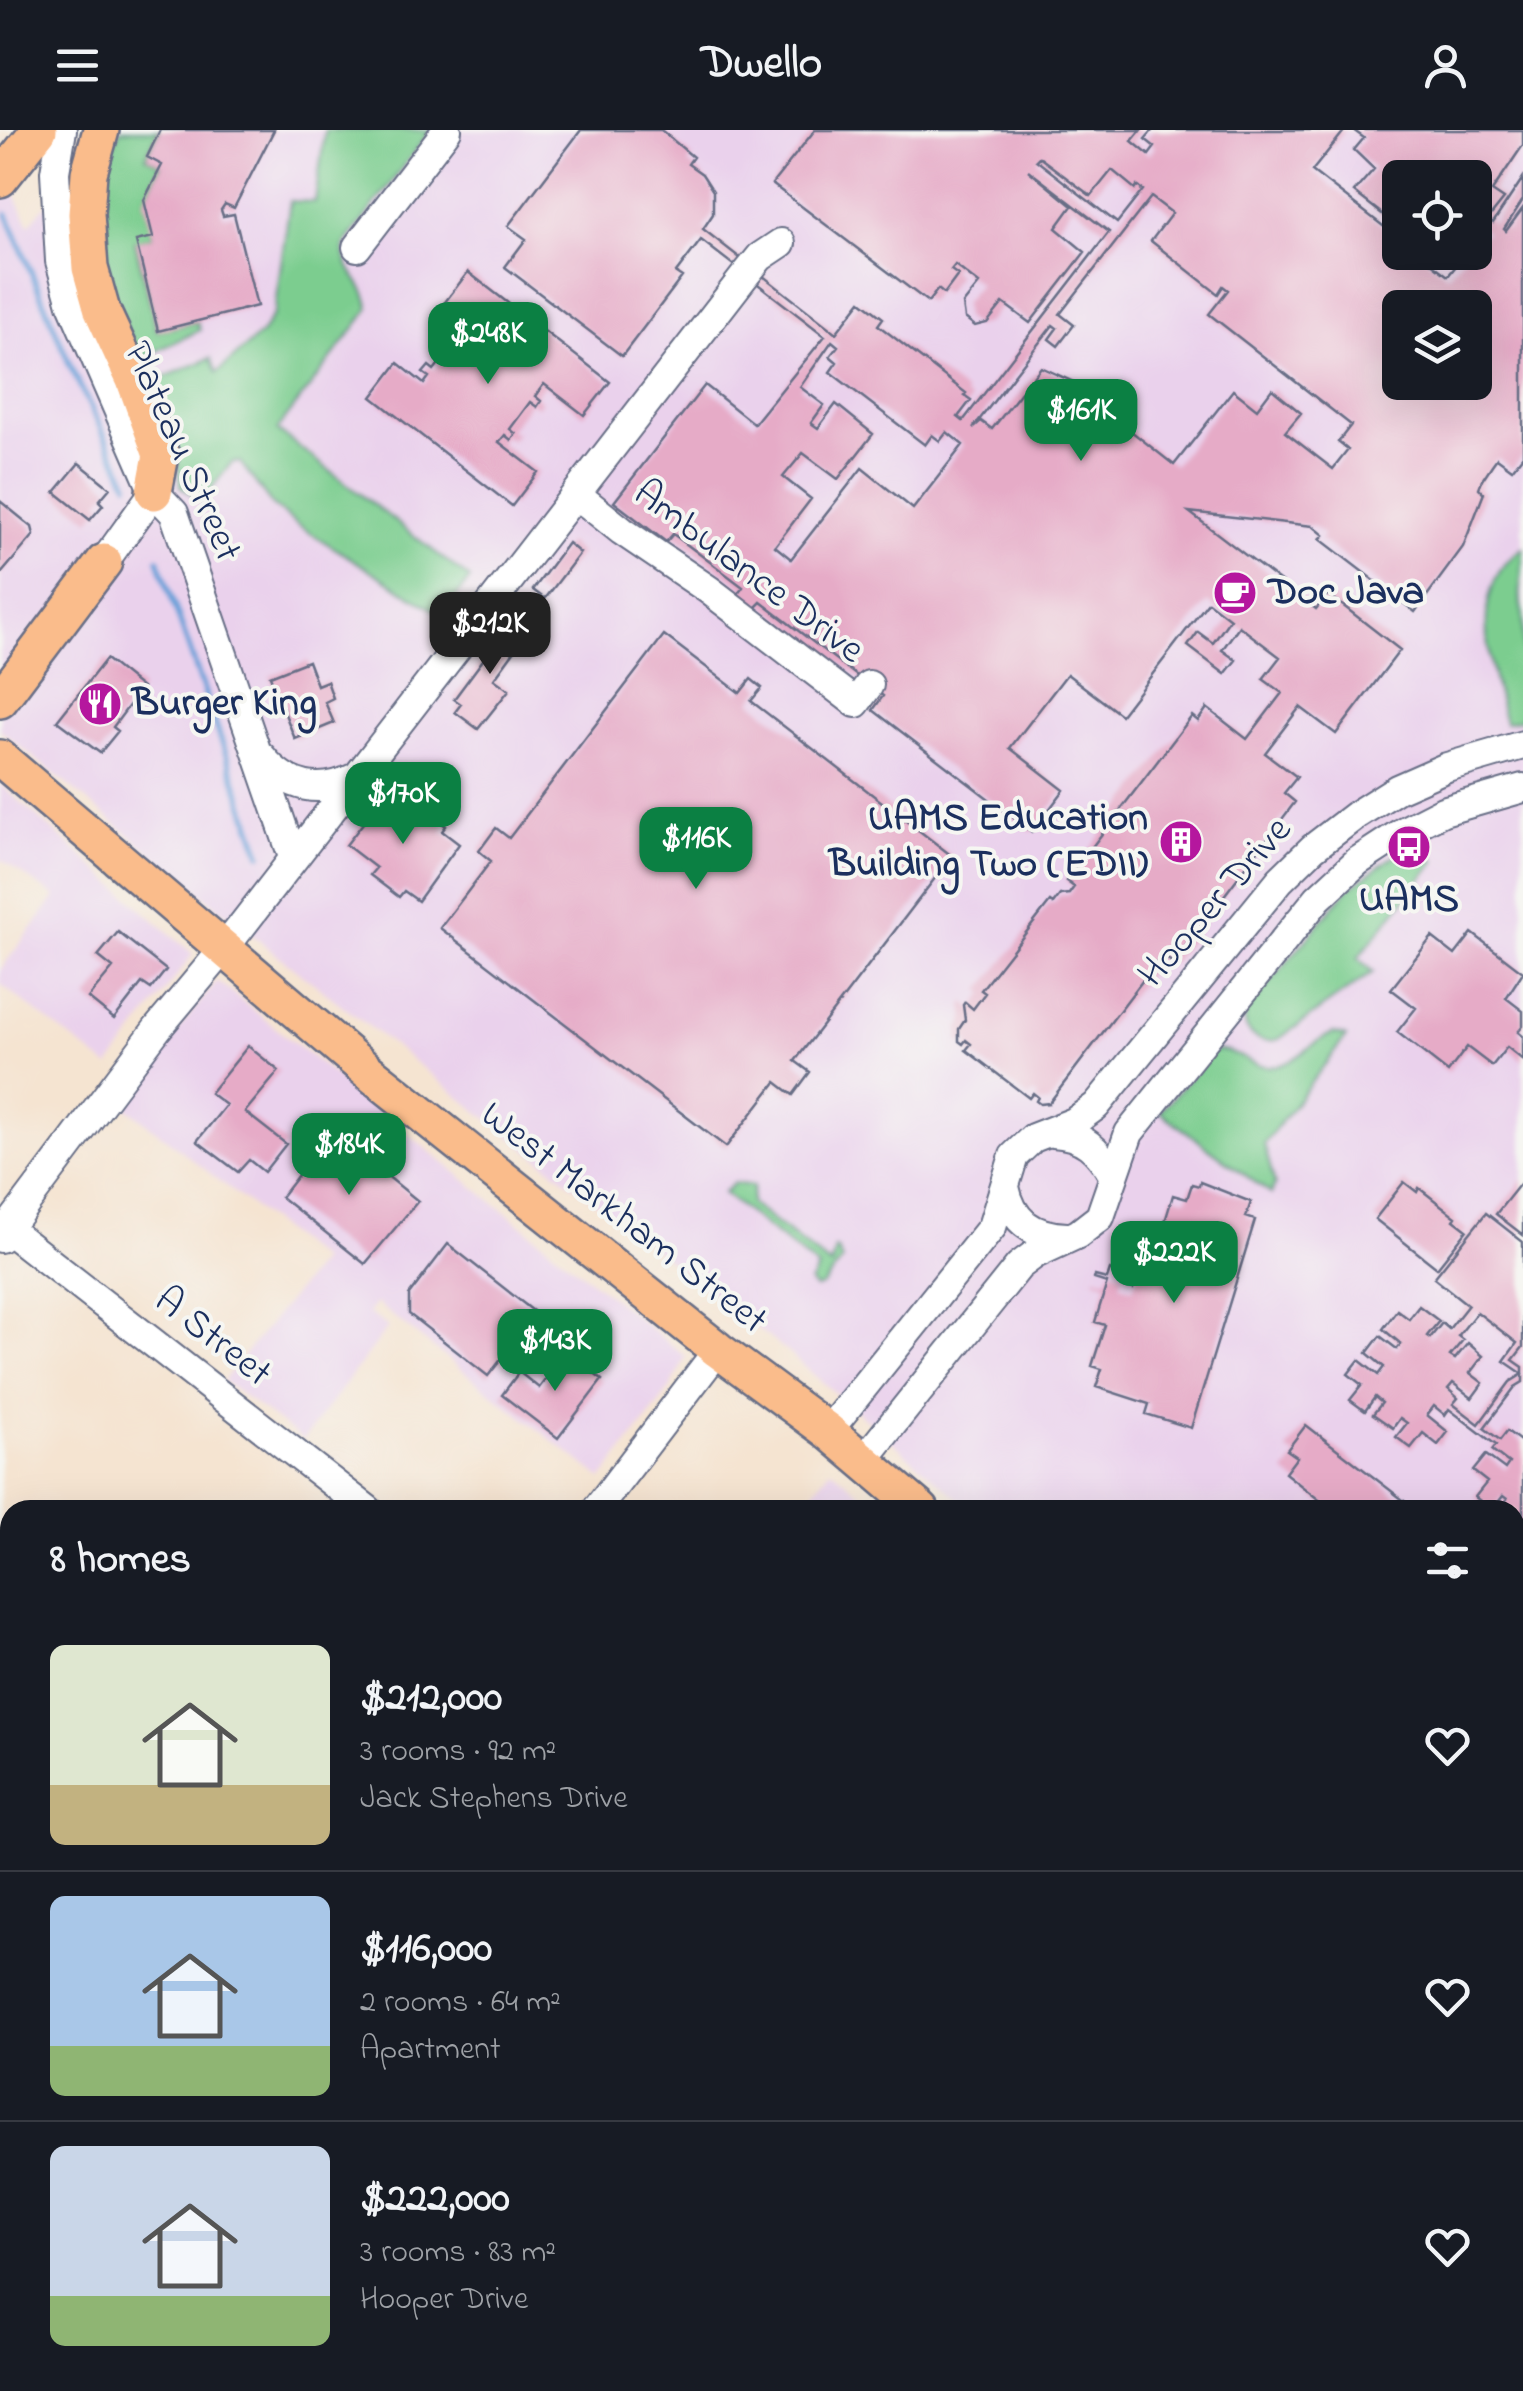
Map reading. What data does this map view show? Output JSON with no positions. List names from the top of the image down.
{
  "streets": {
    "main road": ["West Markham Street"],
    "street": [
      "Plateau Street",
      "Ambulance Drive",
      "Hooper Drive",
      "A Street"
    ]
  },
  "crossings": [
    ["Hooper Drive", "West Markham Street"]
  ],
  "places": {
    "cafe": ["Doc Java"],
    "restaurant": ["Burger King"],
    "building": ["UAMS Education Building Two (EDII)"],
    "bus stop": ["UAMS"]
  },
  "page": {
    "header": "Dwello",
    "price": [
      "$248K",
      "$161K",
      "$212K",
      "$170K",
      "$116K",
      "$184K",
      "$222K",
      "$143K"
    ],
    "heading": "8 homes",
    "list": [
      {
        "name": "$212,000",
        "note": "3 rooms · 92 m² · Jack Stephens Drive"
      },
      {
        "name": "$116,000",
        "note": "2 rooms · 64 m² · Apartment"
      },
      {
        "name": "$222,000",
        "note": "3 rooms · 83 m² · Hooper Drive"
      }
    ]
  }
}
